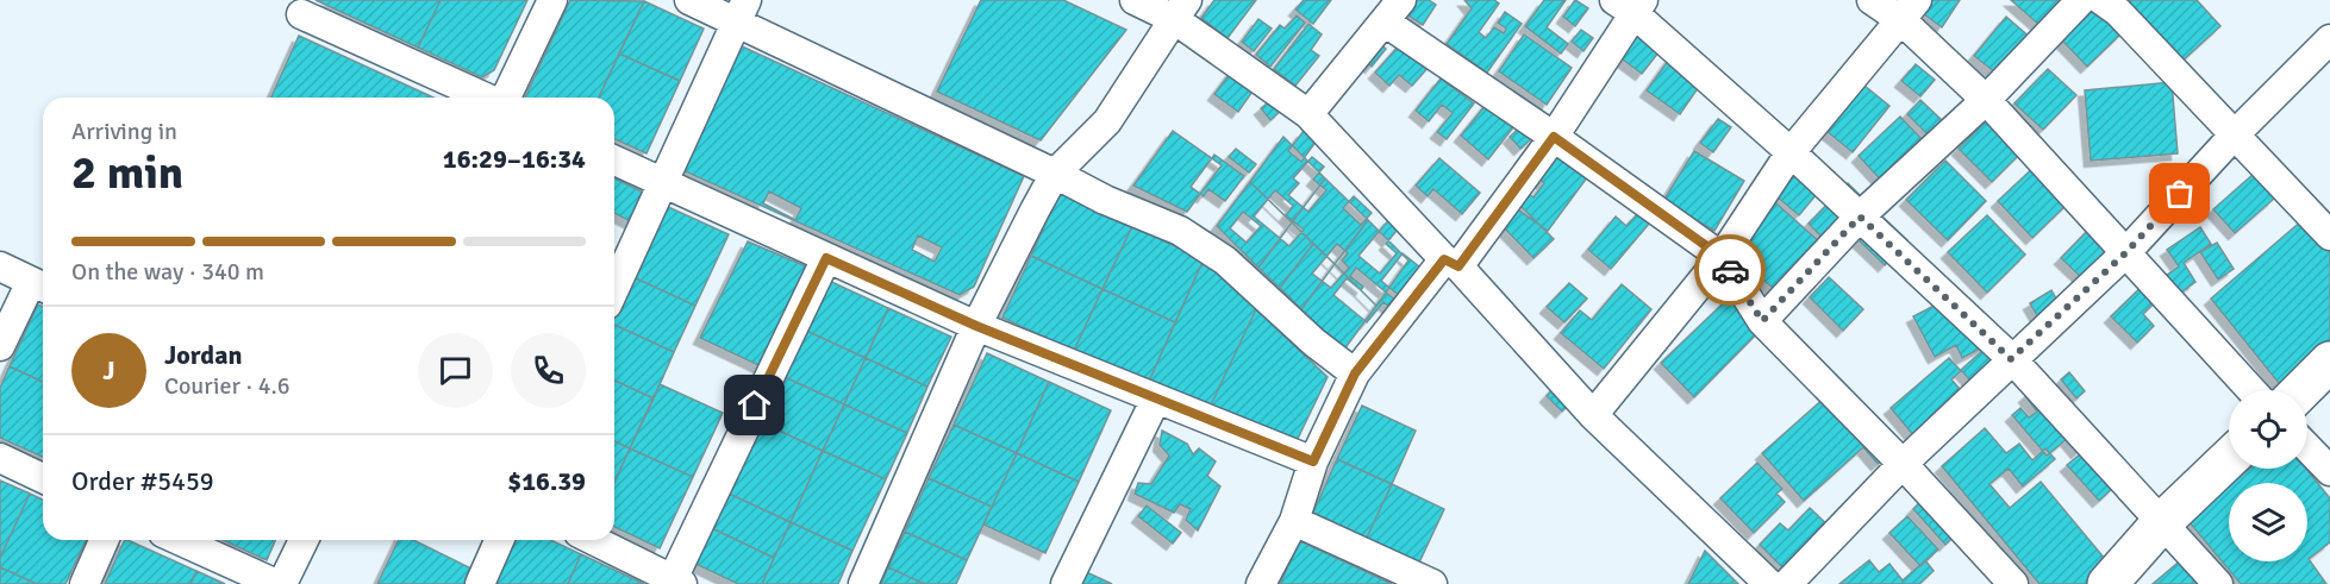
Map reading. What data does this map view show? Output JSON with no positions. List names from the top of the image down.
{
  "page": {
    "heading": ["2 min", "Arriving in", "16:29–16:34"],
    "panel": [
      "Jordan",
      "Courier · 4.6",
      "Order #5459",
      "$16.39"
    ],
    "bar": "On the way · 340 m",
    "round": "J"
  }
}
